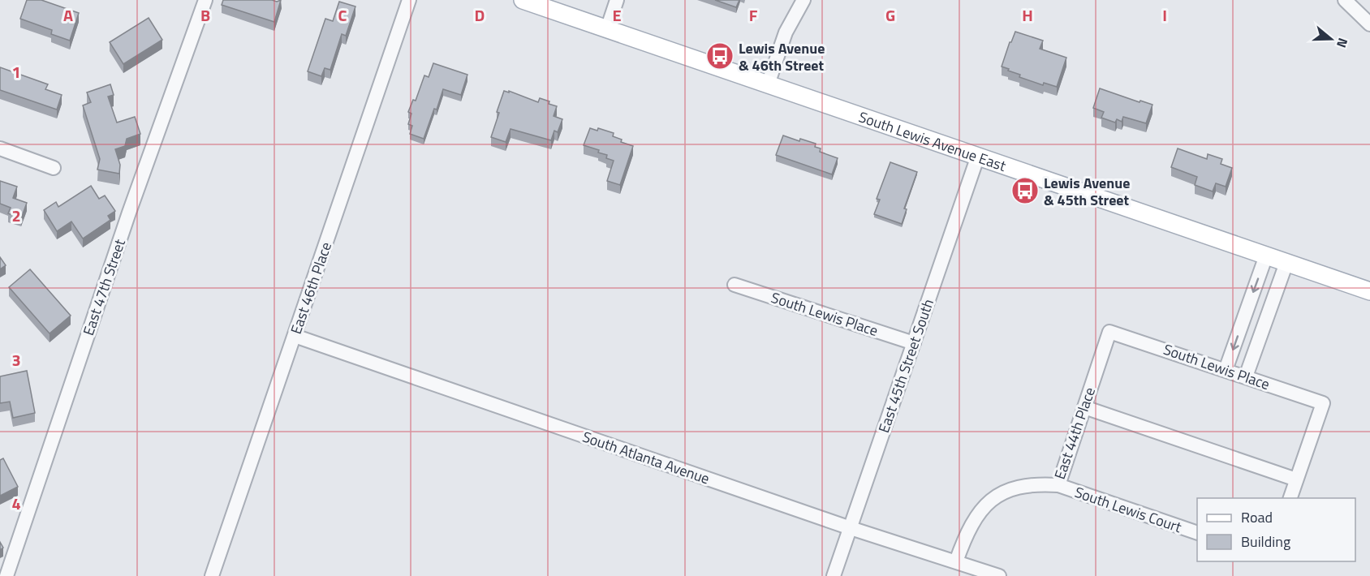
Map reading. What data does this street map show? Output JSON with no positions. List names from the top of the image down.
{
  "streets": {
    "main road": ["South Lewis Avenue East"],
    "street": [
      "East 47th Street",
      "East 46th Place",
      "South Lewis Place",
      "East 45th Street South",
      "East 44th Place",
      "South Atlanta Avenue",
      "South Lewis Court"
    ]
  },
  "crossings": [
    ["South Lewis Avenue East", "East 45th Street South"],
    ["East 46th Place", "South Atlanta Avenue"],
    ["South Lewis Place", "East 45th Street South"],
    ["South Lewis Place", "East 44th Place"],
    ["East 45th Street South", "South Atlanta Avenue"],
    ["East 44th Place", "South Atlanta Avenue"],
    ["East 44th Place", "South Lewis Court"]
  ],
  "places": {
    "bus stop": ["Lewis Avenue & 46th Street", "Lewis Avenue & 45th Street"]
  },
  "legend": ["Road", "Building"],
  "north": "right",
  "grid": {
    "columns": [
      "A",
      "B",
      "C",
      "D",
      "E",
      "F",
      "G",
      "H",
      "I"
    ],
    "rows": [
      "1",
      "2",
      "3",
      "4"
    ]
  }
}
